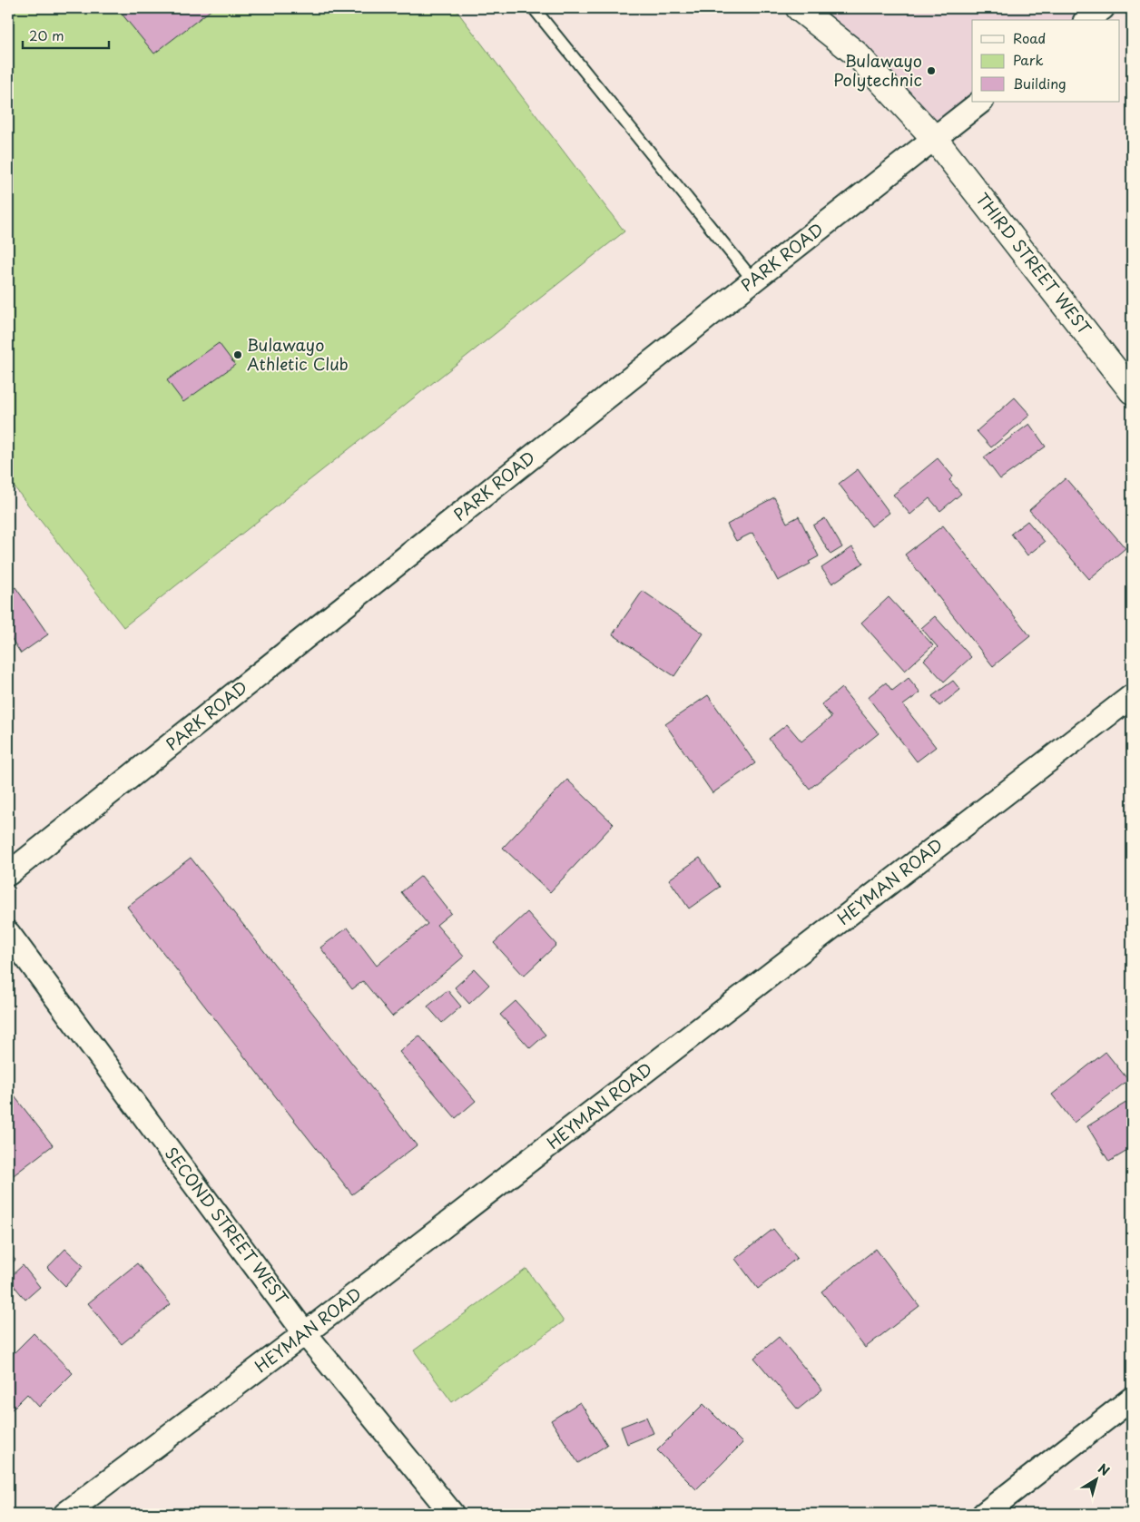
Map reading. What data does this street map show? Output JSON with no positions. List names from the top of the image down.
{
  "streets": {
    "main road": ["THIRD STREET WEST"],
    "street": ["PARK ROAD", "HEYMAN ROAD", "SECOND STREET WEST"]
  },
  "crossings": [
    ["PARK ROAD", "THIRD STREET WEST"],
    ["HEYMAN ROAD", "SECOND STREET WEST"]
  ],
  "places": ["Bulawayo Polytechnic", "Bulawayo Athletic Club"],
  "legend": ["Road", "Park", "Building"],
  "scale_bar": "20 m",
  "north": "top right"
}
